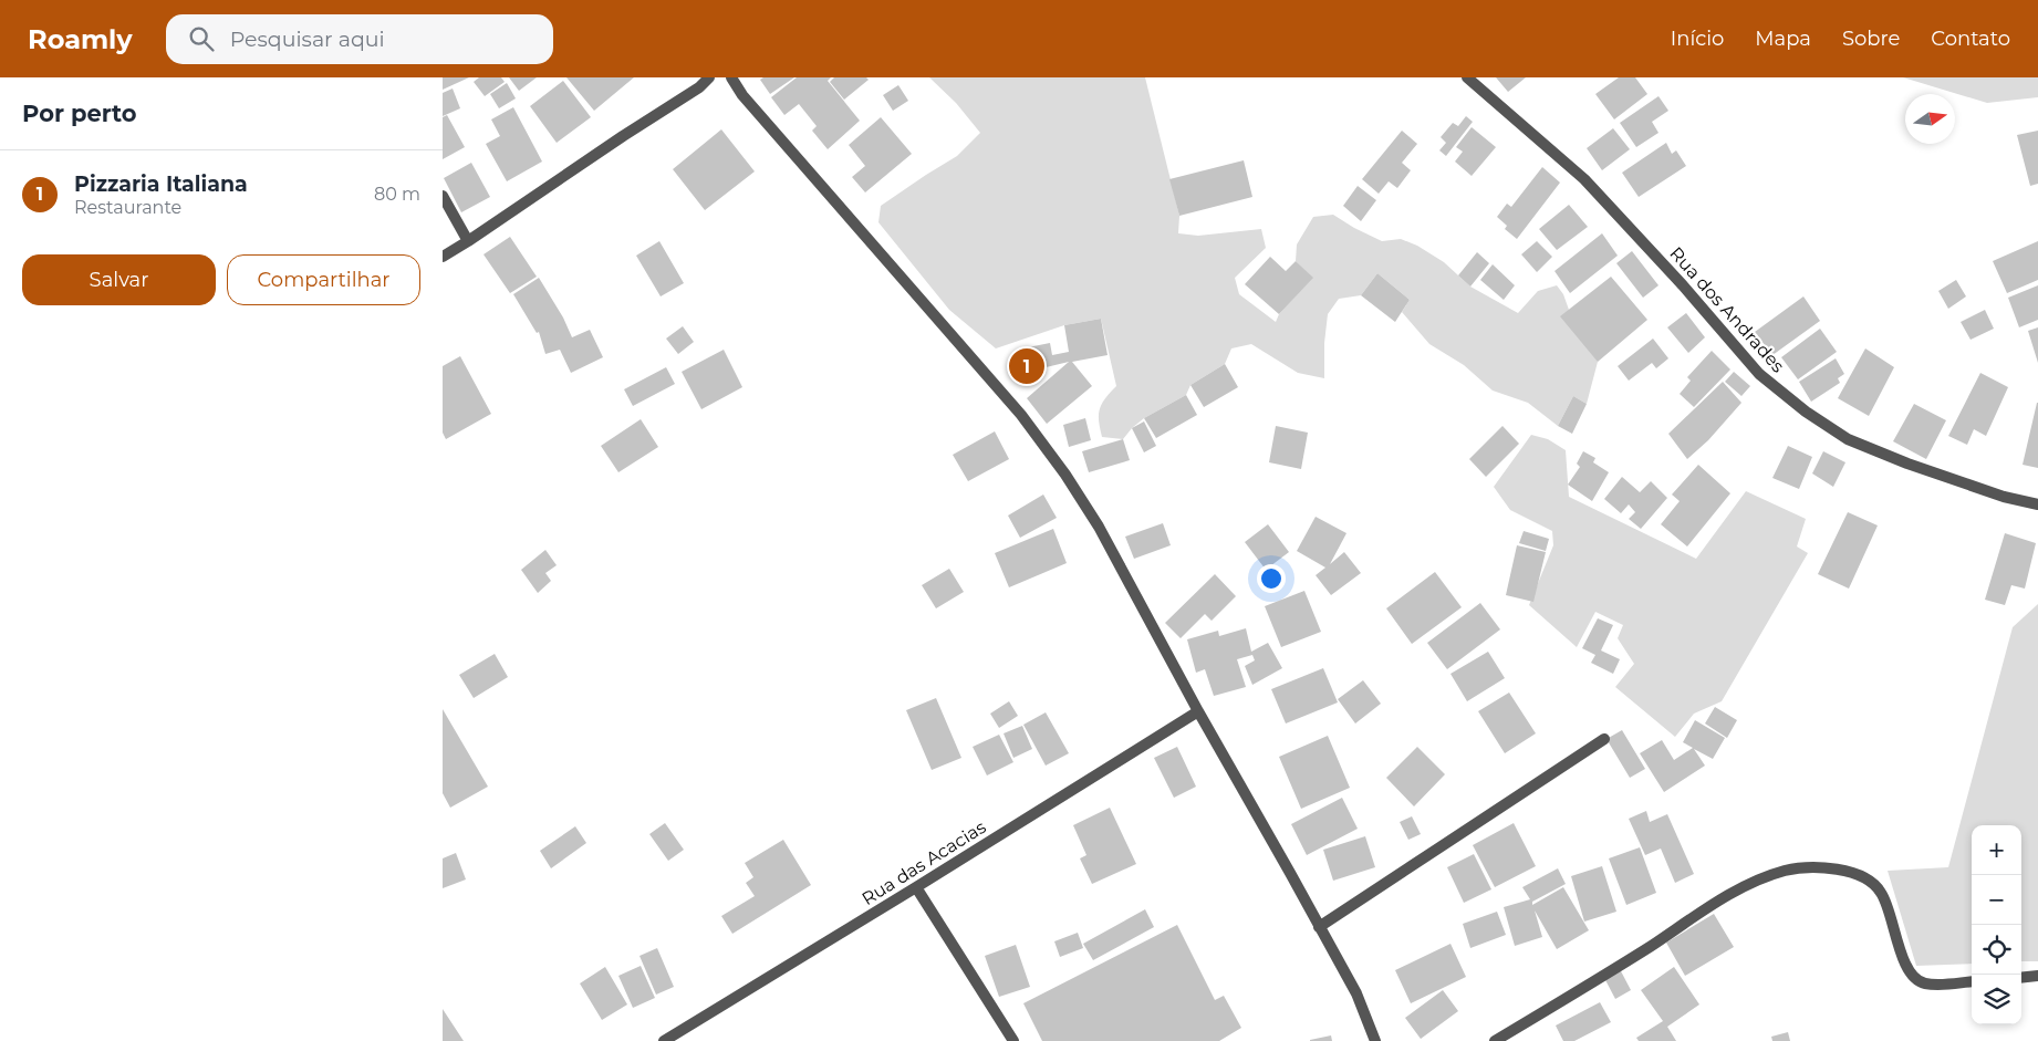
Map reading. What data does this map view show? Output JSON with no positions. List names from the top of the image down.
{
  "streets": {
    "street": ["Rua dos Andrades", "Rua das Acacias"]
  },
  "north": "right",
  "page": {
    "header": "Roamly",
    "search": "Pesquisar aqui",
    "nav": [
      "Início",
      "Mapa",
      "Sobre",
      "Contato"
    ],
    "heading": "Por perto",
    "list": [
      {
        "mark": "1",
        "name": "Pizzaria Italiana",
        "note": "Restaurante",
        "value": "80 m"
      }
    ],
    "buttons": ["Salvar", "Compartilhar"],
    "pins": "1",
    "map_buttons": ["+", "−"]
  }
}
